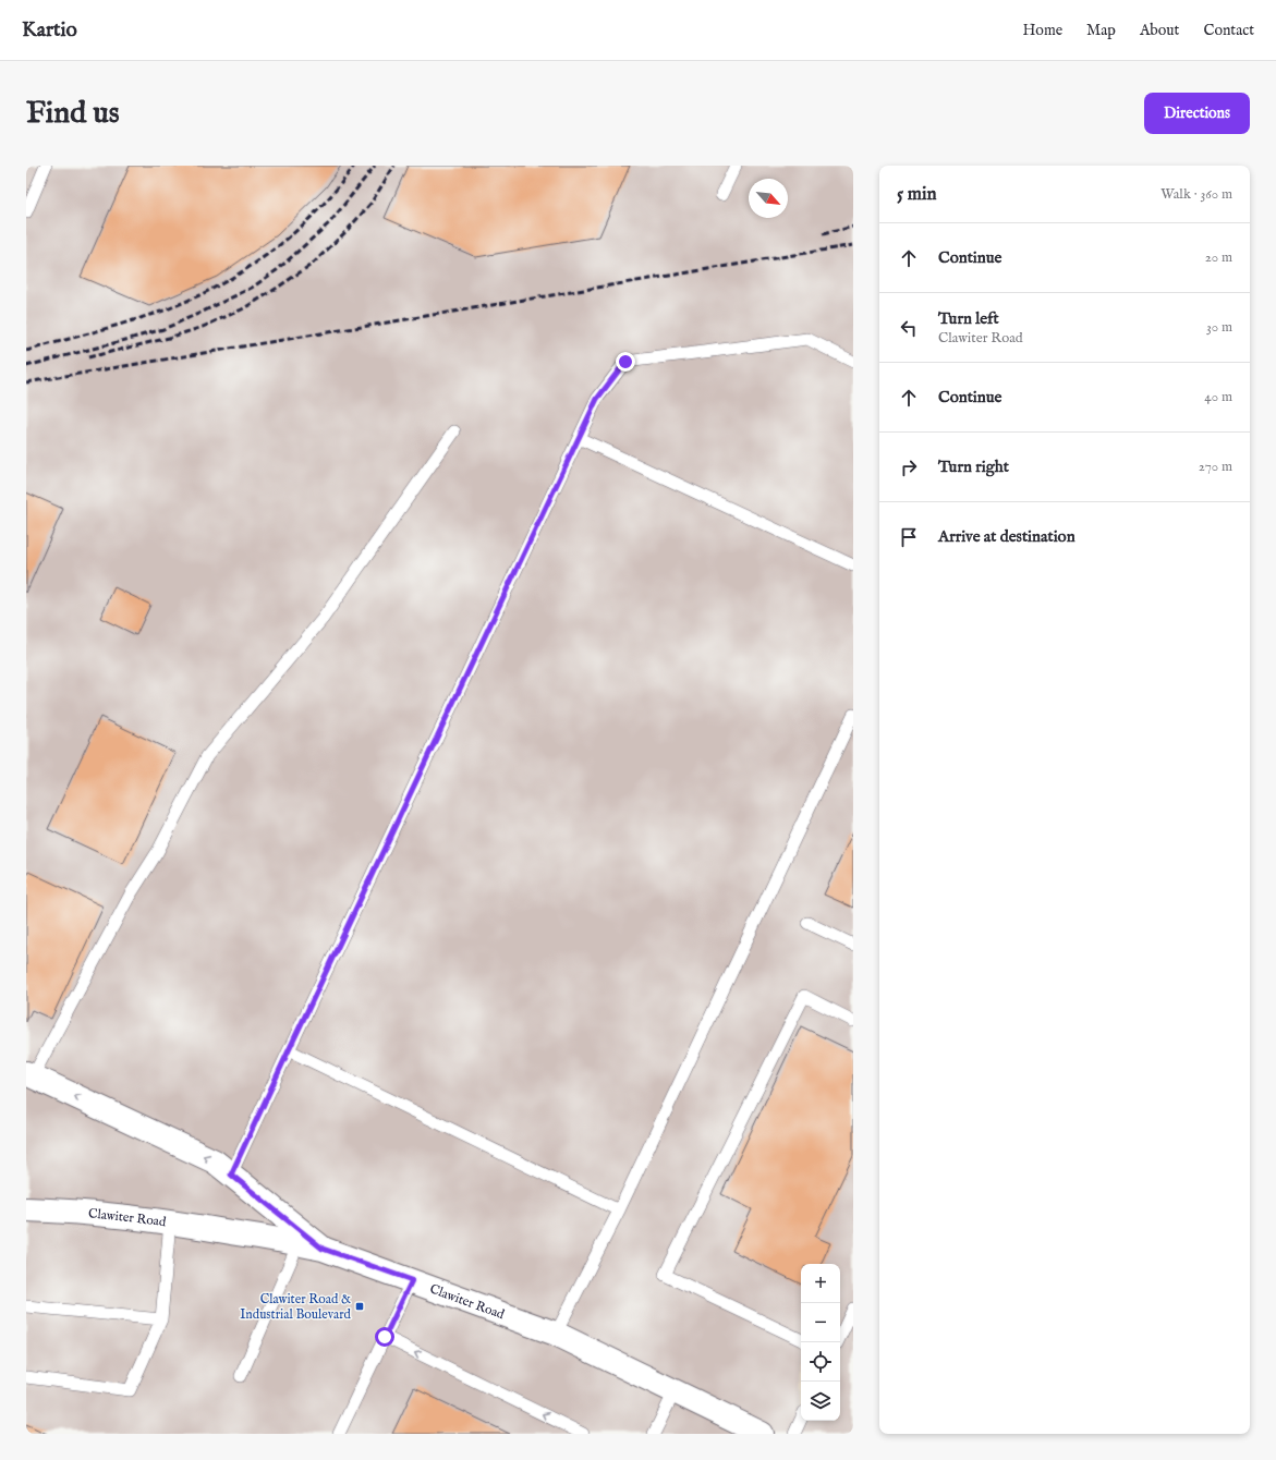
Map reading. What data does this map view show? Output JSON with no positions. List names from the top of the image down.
{
  "streets": {
    "main road": ["Clawiter Road"]
  },
  "places": {
    "transit": ["Clawiter Road & Industrial Boulevard"]
  },
  "north": "bottom right",
  "page": {
    "header": "Kartio",
    "nav": [
      "Home",
      "Map",
      "About",
      "Contact"
    ],
    "buttons": "Directions",
    "title": "Find us",
    "heading": ["5 min", "Walk · 360 m"],
    "list": [
      ["Continue", "20 m"],
      ["Turn left", "Clawiter Road", "30 m"],
      ["Continue", "40 m"],
      ["Turn right", "270 m"],
      "Arrive at destination"
    ],
    "map_buttons": ["+", "−"]
  }
}
